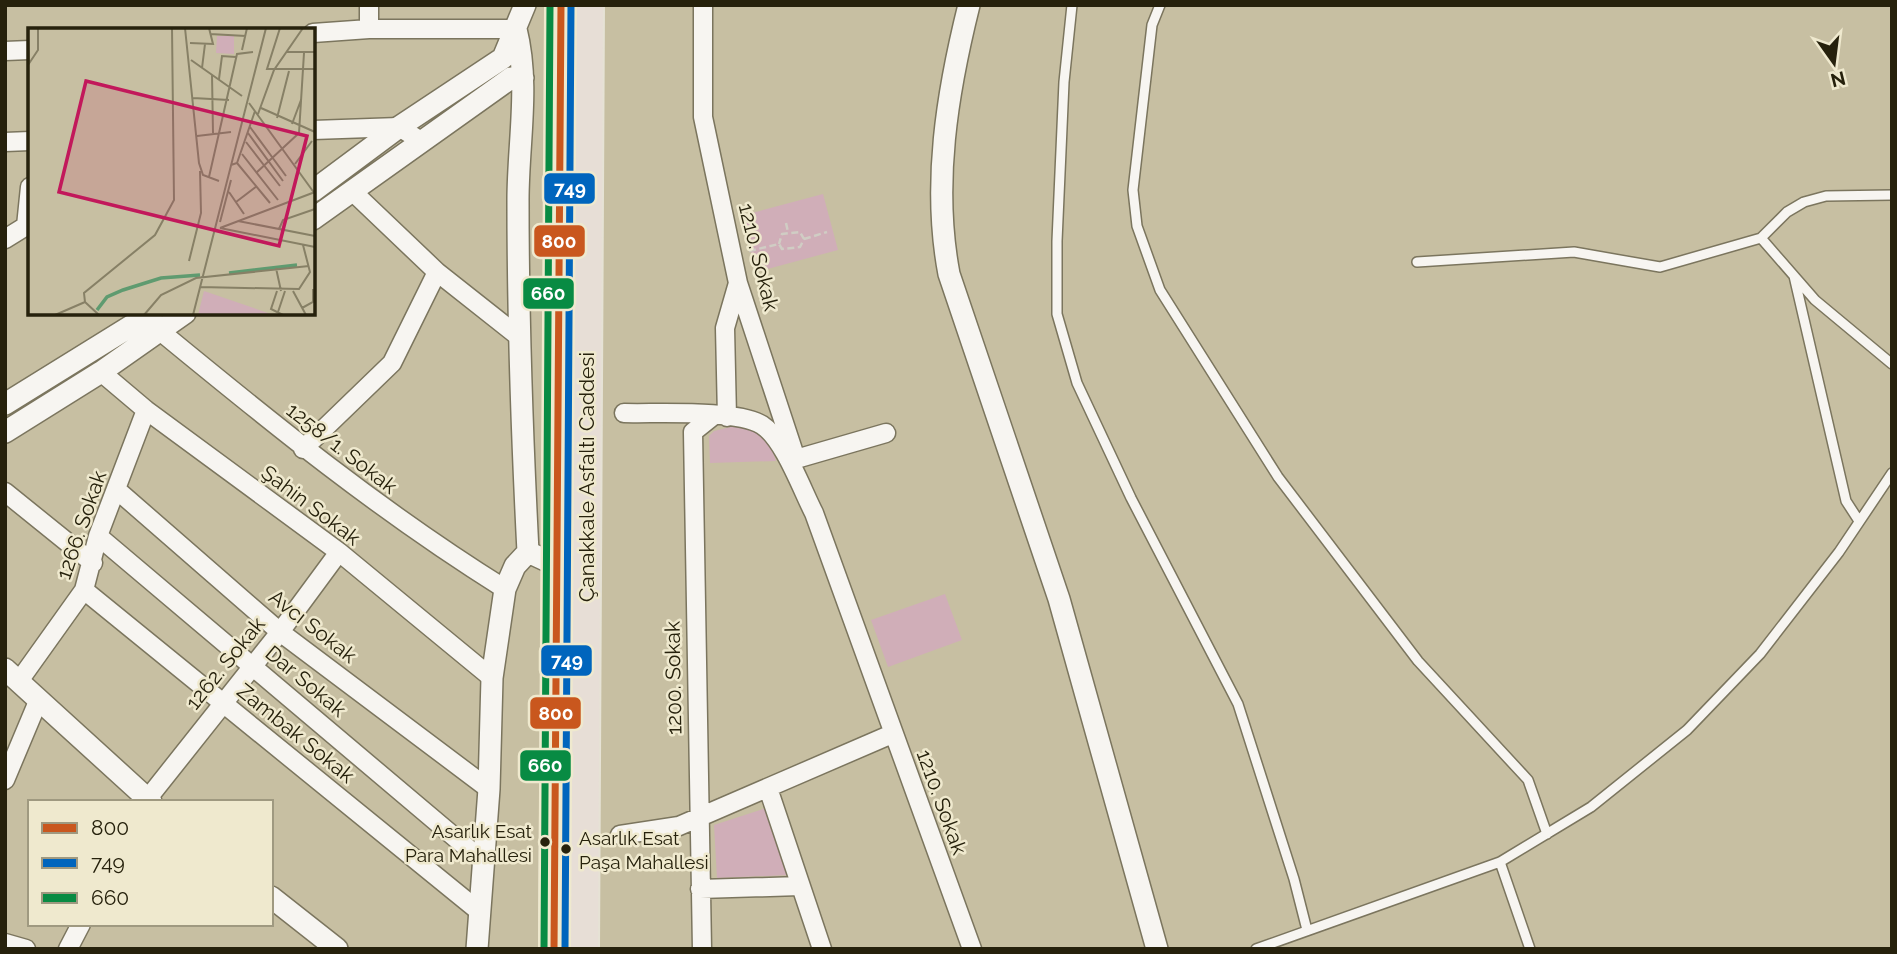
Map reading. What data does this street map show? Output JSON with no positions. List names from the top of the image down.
{
  "streets": {
    "highway": ["Çanakkale Asfaltı Caddesi"],
    "street": [
      "1210. Sokak",
      "1258/1. Sokak",
      "Şahin Sokak",
      "1266. Sokak",
      "Avcı Sokak",
      "1262. Sokak",
      "1200. Sokak",
      "Dar Sokak",
      "Zambak Sokak"
    ]
  },
  "crossings": [
    ["1210. Sokak", "1200. Sokak"],
    ["Şahin Sokak", "1266. Sokak"],
    ["Şahin Sokak", "1262. Sokak"],
    ["1266. Sokak", "Avcı Sokak"],
    ["1266. Sokak", "Dar Sokak"],
    ["1266. Sokak", "Zambak Sokak"],
    ["Avcı Sokak", "1262. Sokak"],
    ["1262. Sokak", "Dar Sokak"],
    ["1262. Sokak", "Zambak Sokak"]
  ],
  "places": ["Asarlık Esat Para Mahallesi", "Asarlık Esat Paşa Mahallesi"],
  "lines": ["transit line 800", "transit line 749", "transit line 660"],
  "legend": ["800", "749", "660"],
  "north": "bottom"
}
